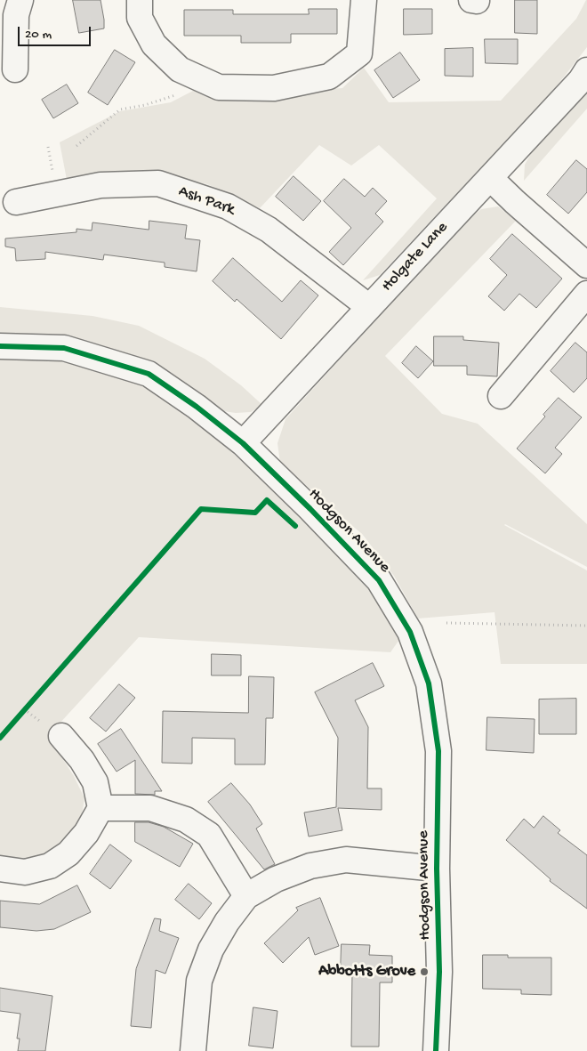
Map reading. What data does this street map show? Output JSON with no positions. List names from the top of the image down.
{
  "streets": {
    "street": ["Ash Park", "Holgate Lane", "Hodgson Avenue"]
  },
  "crossings": [
    ["Ash Park", "Holgate Lane"],
    ["Holgate Lane", "Hodgson Avenue"]
  ],
  "places": ["Abbotts Grove"],
  "scale_bar": "20 m"
}
